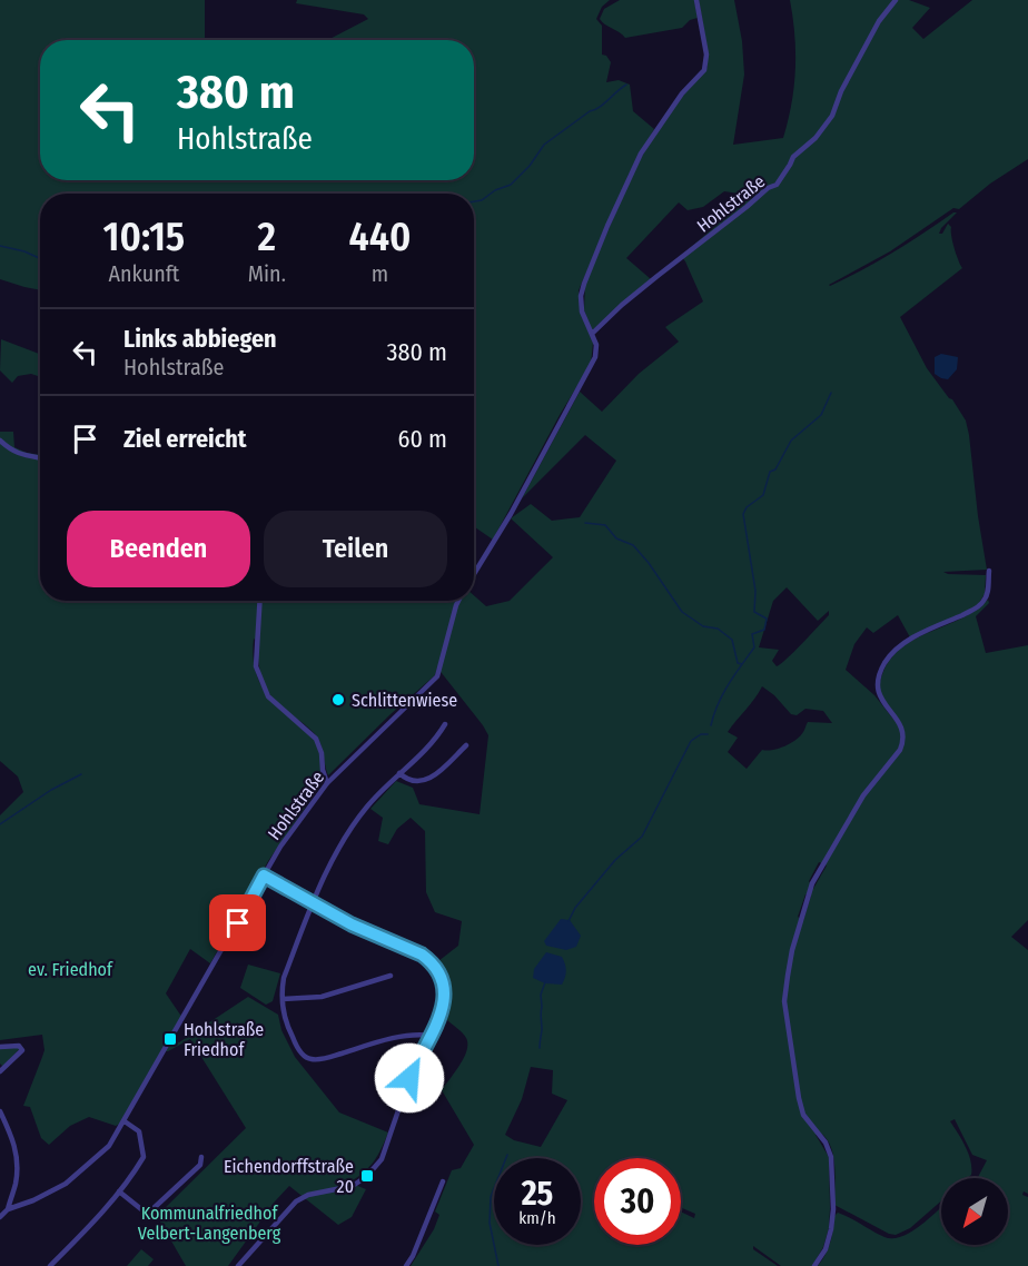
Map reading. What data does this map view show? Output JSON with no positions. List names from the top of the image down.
{
  "streets": {
    "street": ["Hohlstraße"]
  },
  "parks": ["ev. Friedhof", "Kommunalfriedhof Velbert-Langenberg"],
  "places": {
    "other": ["Schlittenwiese"],
    "transit": ["Hohlstraße Friedhof", "Eichendorffstraße 20"]
  },
  "north": "bottom left",
  "page": {
    "turn": ["380 m", "Hohlstraße"],
    "eta": [
      "10:15",
      "Ankunft",
      "2",
      "Min.",
      "440",
      "m"
    ],
    "list": [
      {
        "name": "Links abbiegen",
        "note": "Hohlstraße",
        "value": "380 m"
      },
      {
        "name": "Ziel erreicht",
        "value": "60 m"
      }
    ],
    "buttons": ["Beenden", "Teilen"],
    "speed": "25 km/h",
    "limit": "30"
  }
}
